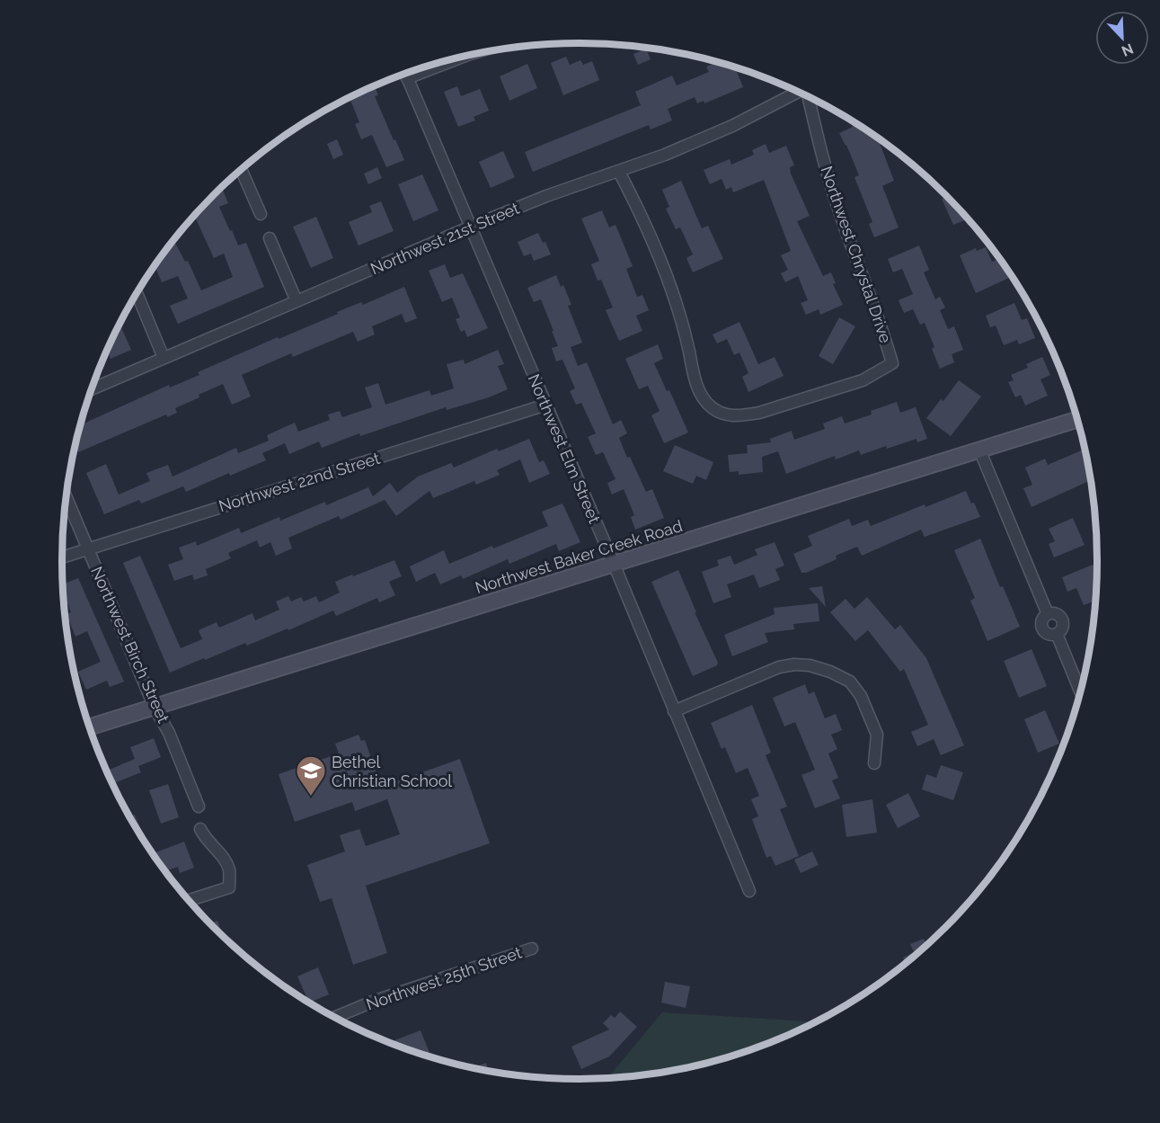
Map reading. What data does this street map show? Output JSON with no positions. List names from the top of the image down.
{
  "streets": {
    "main road": ["Northwest Baker Creek Road"],
    "street": [
      "Northwest 21st Street",
      "Northwest Chrystal Drive",
      "Northwest Elm Street",
      "Northwest 22nd Street",
      "Northwest Birch Street",
      "Northwest 25th Street"
    ]
  },
  "crossings": [
    ["Northwest 21st Street", "Northwest Chrystal Drive"],
    ["Northwest 21st Street", "Northwest Elm Street"],
    ["Northwest Elm Street", "Northwest 22nd Street"],
    ["Northwest Elm Street", "Northwest Baker Creek Road"],
    ["Northwest 22nd Street", "Northwest Birch Street"],
    ["Northwest Baker Creek Road", "Northwest Birch Street"]
  ],
  "places": {
    "school or university": ["Bethel Christian School"]
  },
  "north": "bottom right"
}
